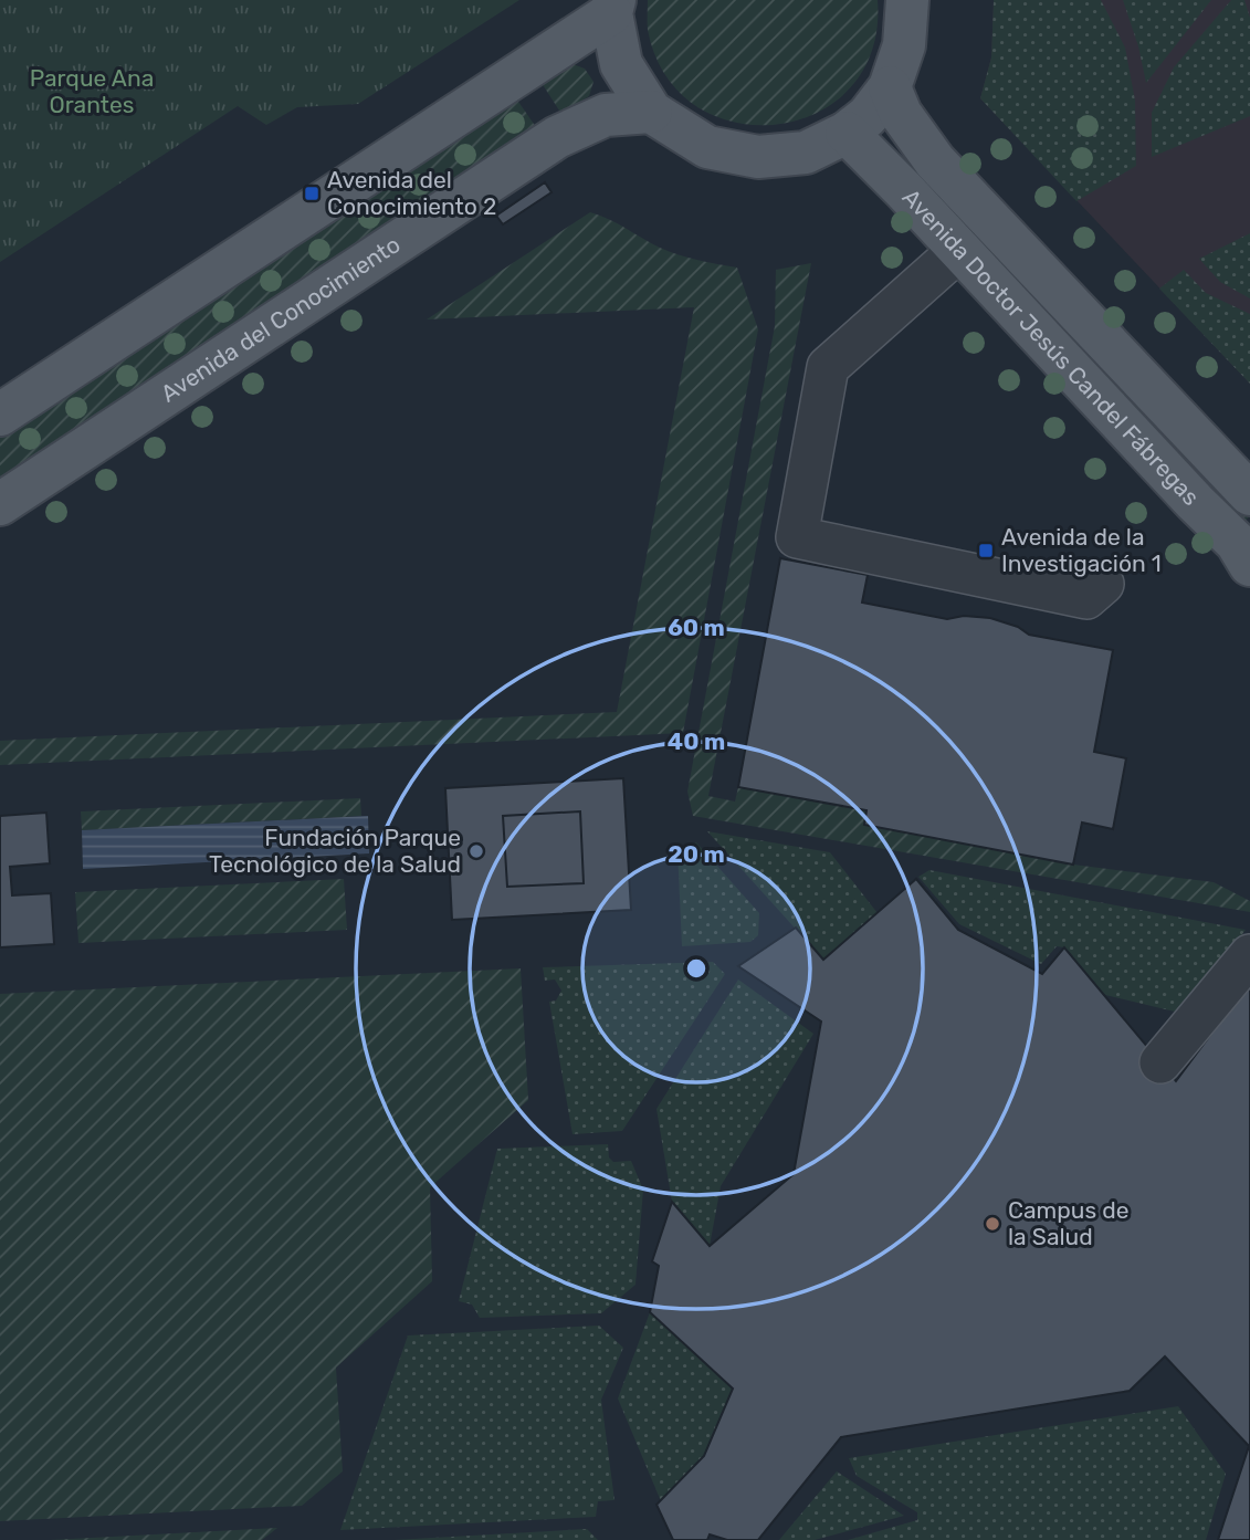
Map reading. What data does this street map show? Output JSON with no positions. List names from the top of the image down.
{
  "streets": {
    "main road": ["Avenida del Conocimiento", "Avenida Doctor Jesús Candel Fábregas"]
  },
  "parks": ["Parque Ana Orantes"],
  "places": {
    "transit": ["Avenida del Conocimiento 2", "Avenida de la Investigación 1"],
    "other": ["Fundación Parque Tecnológico de la Salud", "Campus de la Salud"]
  },
  "rings": ["60 m", "40 m", "20 m"]
}
